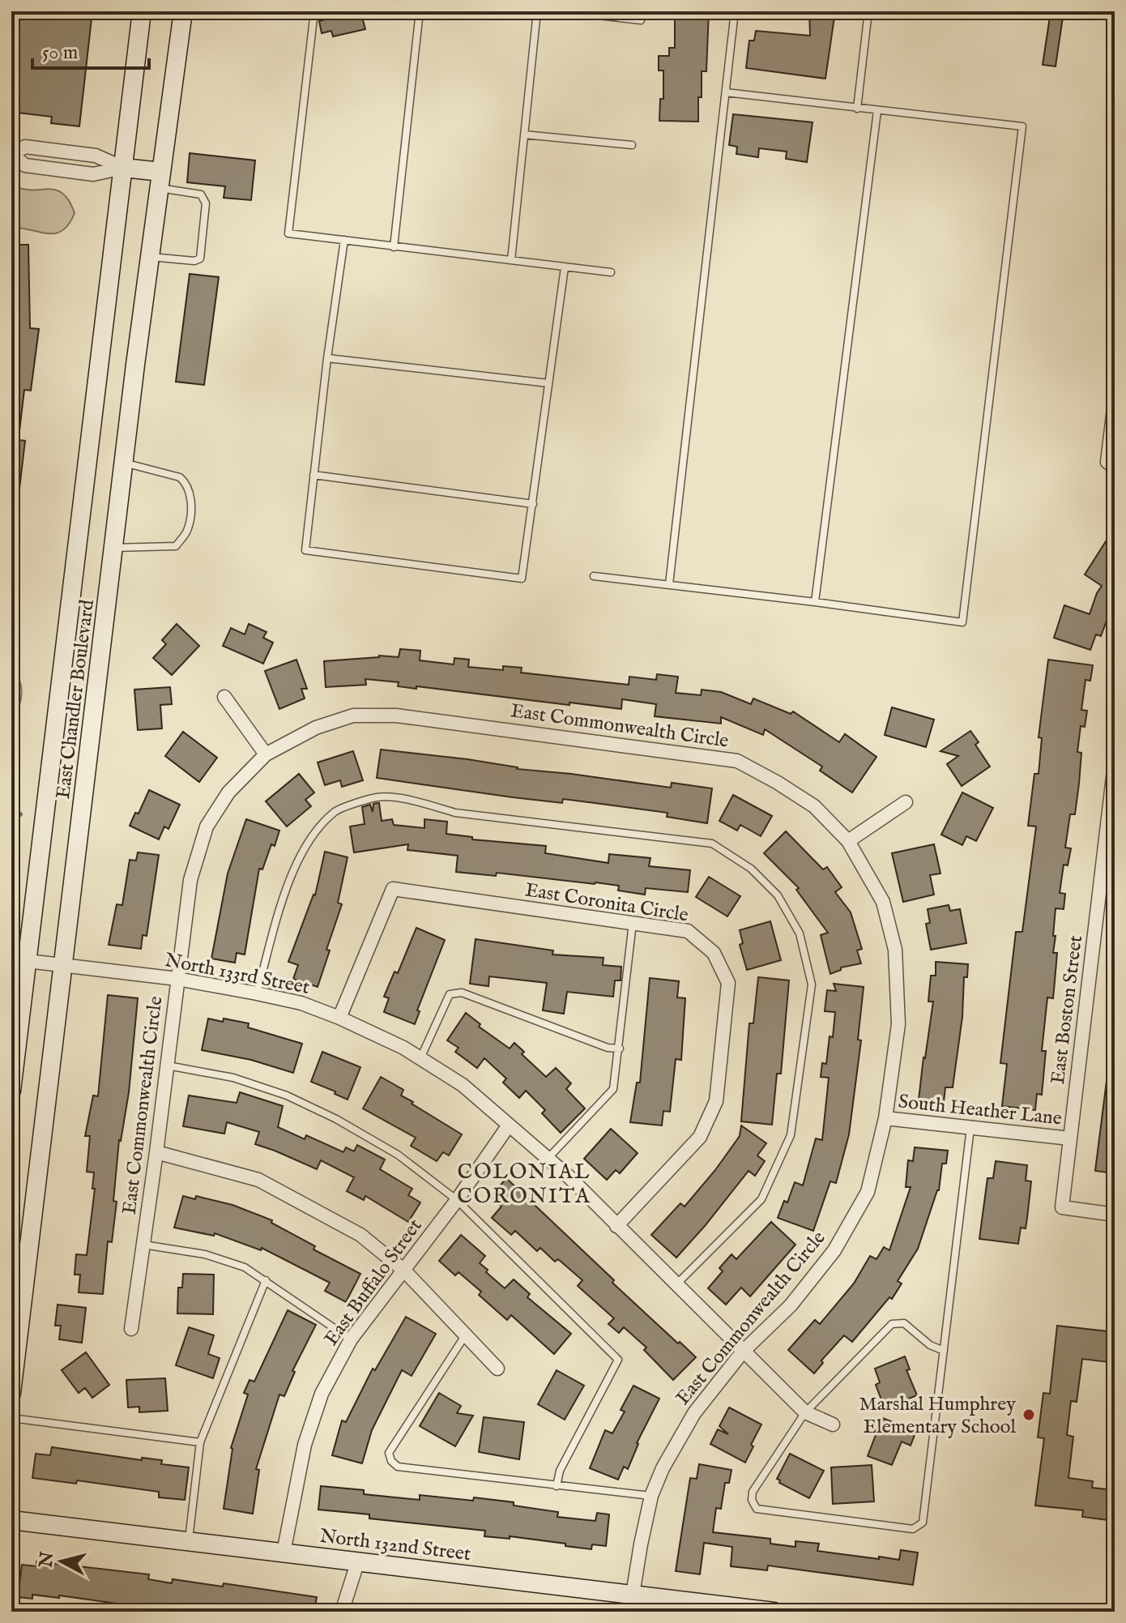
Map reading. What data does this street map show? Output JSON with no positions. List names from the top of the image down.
{
  "streets": {
    "main road": ["East Chandler Boulevard", "North 132nd Street"],
    "street": [
      "East Commonwealth Circle",
      "East Coronita Circle",
      "North 133rd Street",
      "East Boston Street",
      "South Heather Lane",
      "East Buffalo Street"
    ]
  },
  "crossings": [
    ["East Chandler Boulevard", "North 133rd Street"],
    ["East Commonwealth Circle", "North 133rd Street"],
    ["East Commonwealth Circle", "South Heather Lane"],
    ["East Commonwealth Circle", "North 132nd Street"],
    ["East Coronita Circle", "North 133rd Street"],
    ["North 133rd Street", "East Buffalo Street"],
    ["East Boston Street", "South Heather Lane"],
    ["East Buffalo Street", "North 132nd Street"]
  ],
  "districts": ["COLONIAL CORONITA"],
  "places": ["Marshal Humphrey Elementary School"],
  "scale_bar": "50 m",
  "north": "left"
}
